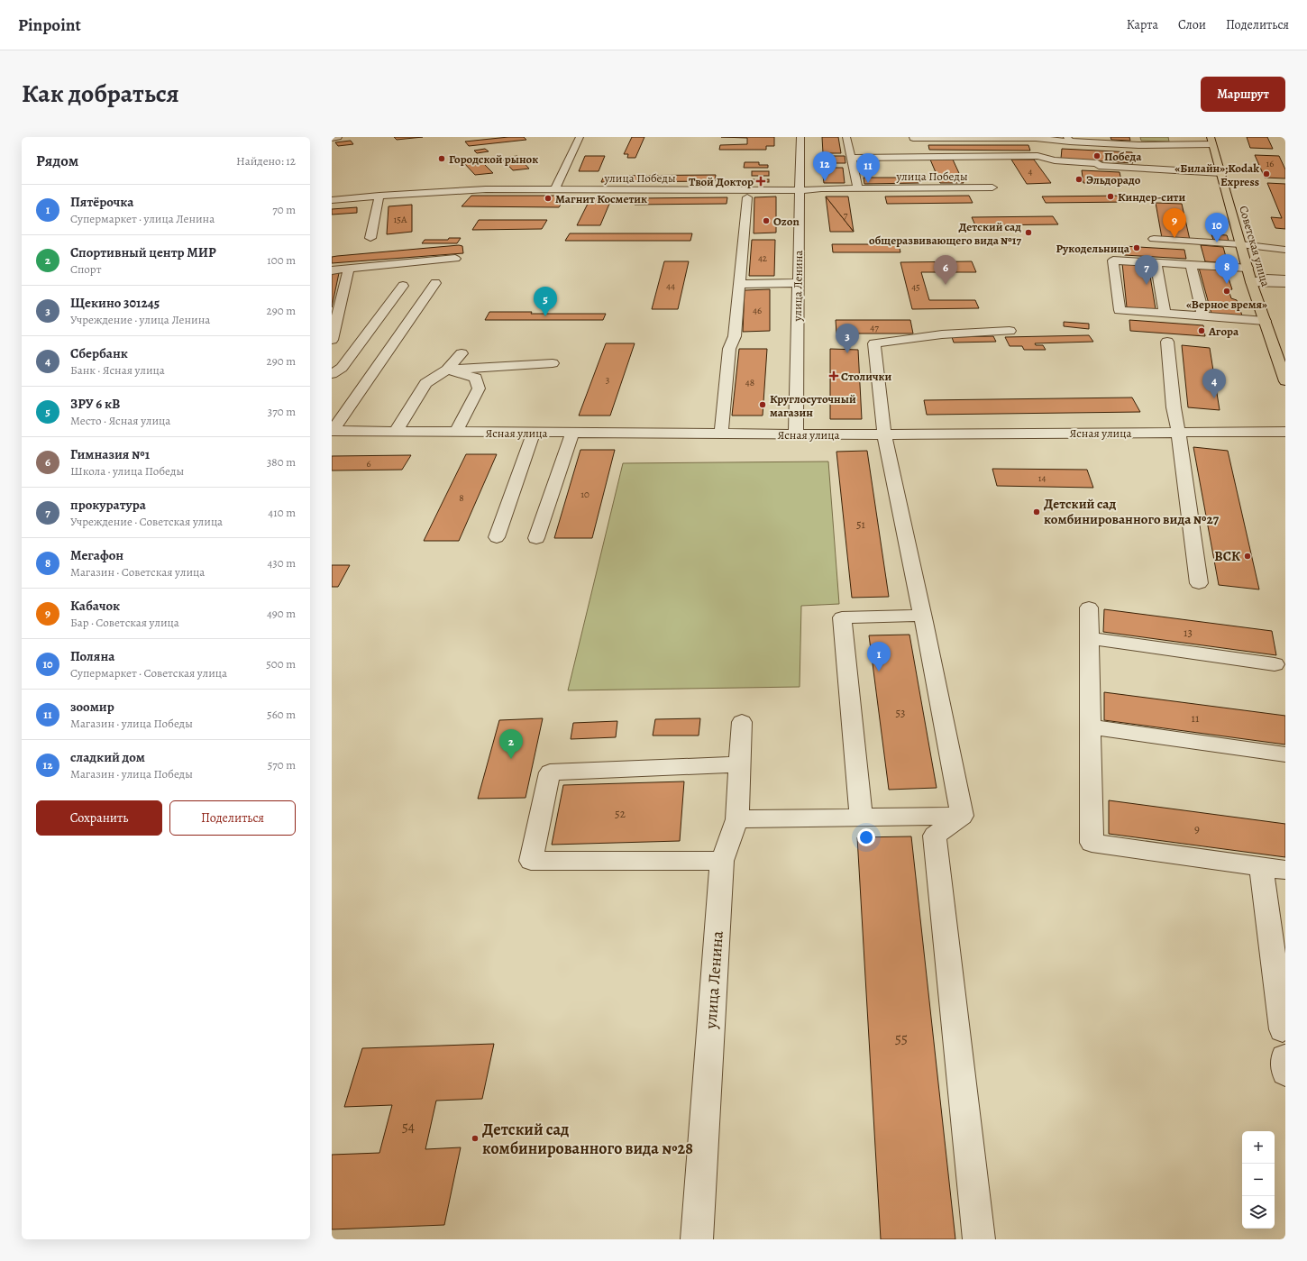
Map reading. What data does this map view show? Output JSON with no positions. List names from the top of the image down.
{
  "streets": {
    "main road": ["Советская улица"],
    "street": ["улица Победы", "улица Ленина", "Ясная улица"]
  },
  "crossings": [
    ["улица Победы", "улица Ленина"],
    ["улица Ленина", "Ясная улица"]
  ],
  "places": {
    "other": [
      "Победа",
      "Городской рынок",
      "«Билайн»;Kodak Express",
      "Эльдорадо",
      "Киндер-сити",
      "Магнит Косметик",
      "Ozon",
      "Детский сад общеразвивающего вида №17",
      "Рукодельница",
      "«Верное время»",
      "Агора",
      "Круглосуточный магазин",
      "Детский сад комбинированного вида №27",
      "ВСК",
      "Детский сад комбинированного вида №28"
    ],
    "health": ["Твой Доктор", "Столички"]
  },
  "house_numbers": [
    "16",
    "4",
    "7",
    "15А",
    "42",
    "44",
    "45",
    "46",
    "47",
    "3",
    "48",
    "6",
    "14",
    "10",
    "8",
    "51",
    "13",
    "53",
    "11",
    "52",
    "9",
    "55",
    "54"
  ],
  "page": {
    "header": "Pinpoint",
    "nav": ["Карта", "Слои", "Поделиться"],
    "title": "Как добраться",
    "buttons": [
      "Маршрут",
      ["Сохранить", "Поделиться"]
    ],
    "heading": ["Рядом", "Найдено: 12"],
    "pins": [
      "12",
      "11",
      "9",
      "10",
      "8",
      "6",
      "7",
      "5",
      "3",
      "4",
      "1",
      "2"
    ],
    "list": [
      {
        "mark": "1",
        "name": "Пятёрочка",
        "note": "Супермаркет · улица Ленина",
        "value": "70 m"
      },
      {
        "mark": "2",
        "name": "Спортивный центр МИР",
        "note": "Спорт",
        "value": "100 m"
      },
      {
        "mark": "3",
        "name": "Щекино 301245",
        "note": "Учреждение · улица Ленина",
        "value": "290 m"
      },
      {
        "mark": "4",
        "name": "Сбербанк",
        "note": "Банк · Ясная улица",
        "value": "290 m"
      },
      {
        "mark": "5",
        "name": "ЗРУ 6 кВ",
        "note": "Место · Ясная улица",
        "value": "370 m"
      },
      {
        "mark": "6",
        "name": "Гимназия №1",
        "note": "Школа · улица Победы",
        "value": "380 m"
      },
      {
        "mark": "7",
        "name": "прокуратура",
        "note": "Учреждение · Советская улица",
        "value": "410 m"
      },
      {
        "mark": "8",
        "name": "Мегафон",
        "note": "Магазин · Советская улица",
        "value": "430 m"
      },
      {
        "mark": "9",
        "name": "Кабачок",
        "note": "Бар · Советская улица",
        "value": "490 m"
      },
      {
        "mark": "10",
        "name": "Поляна",
        "note": "Супермаркет · Советская улица",
        "value": "500 m"
      },
      {
        "mark": "11",
        "name": "зоомир",
        "note": "Магазин · улица Победы",
        "value": "560 m"
      },
      {
        "mark": "12",
        "name": "сладкий дом",
        "note": "Магазин · улица Победы",
        "value": "570 m"
      }
    ],
    "map_buttons": ["+", "−"]
  }
}
